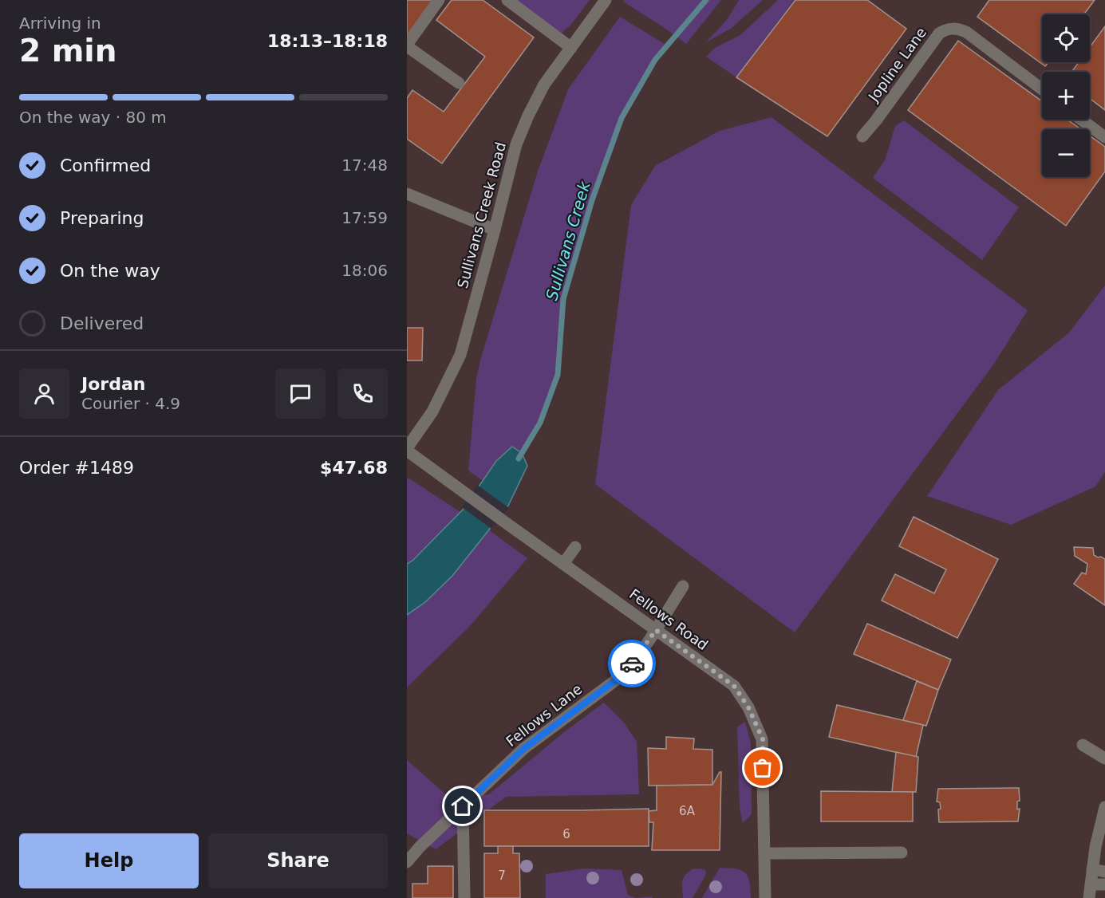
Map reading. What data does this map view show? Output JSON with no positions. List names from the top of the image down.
{
  "streets": {
    "street": [
      "Jopline Lane",
      "Sullivans Creek Road",
      "Fellows Road",
      "Fellows Lane"
    ]
  },
  "crossings": [
    ["Sullivans Creek Road", "Fellows Road"],
    ["Fellows Road", "Fellows Lane"]
  ],
  "water": ["Sullivans Creek"],
  "house_numbers": ["6A", "6", "7"],
  "page": {
    "heading": ["2 min", "Arriving in", "18:13–18:18"],
    "panel": [
      "Jordan",
      "Courier · 4.9",
      "Order #1489",
      "$47.68"
    ],
    "map_buttons": ["+", "−"],
    "bar": "On the way · 80 m",
    "list": [
      ["Confirmed", "17:48"],
      ["Preparing", "17:59"],
      ["On the way", "18:06"],
      "Delivered"
    ],
    "buttons": ["Help", "Share"]
  }
}
